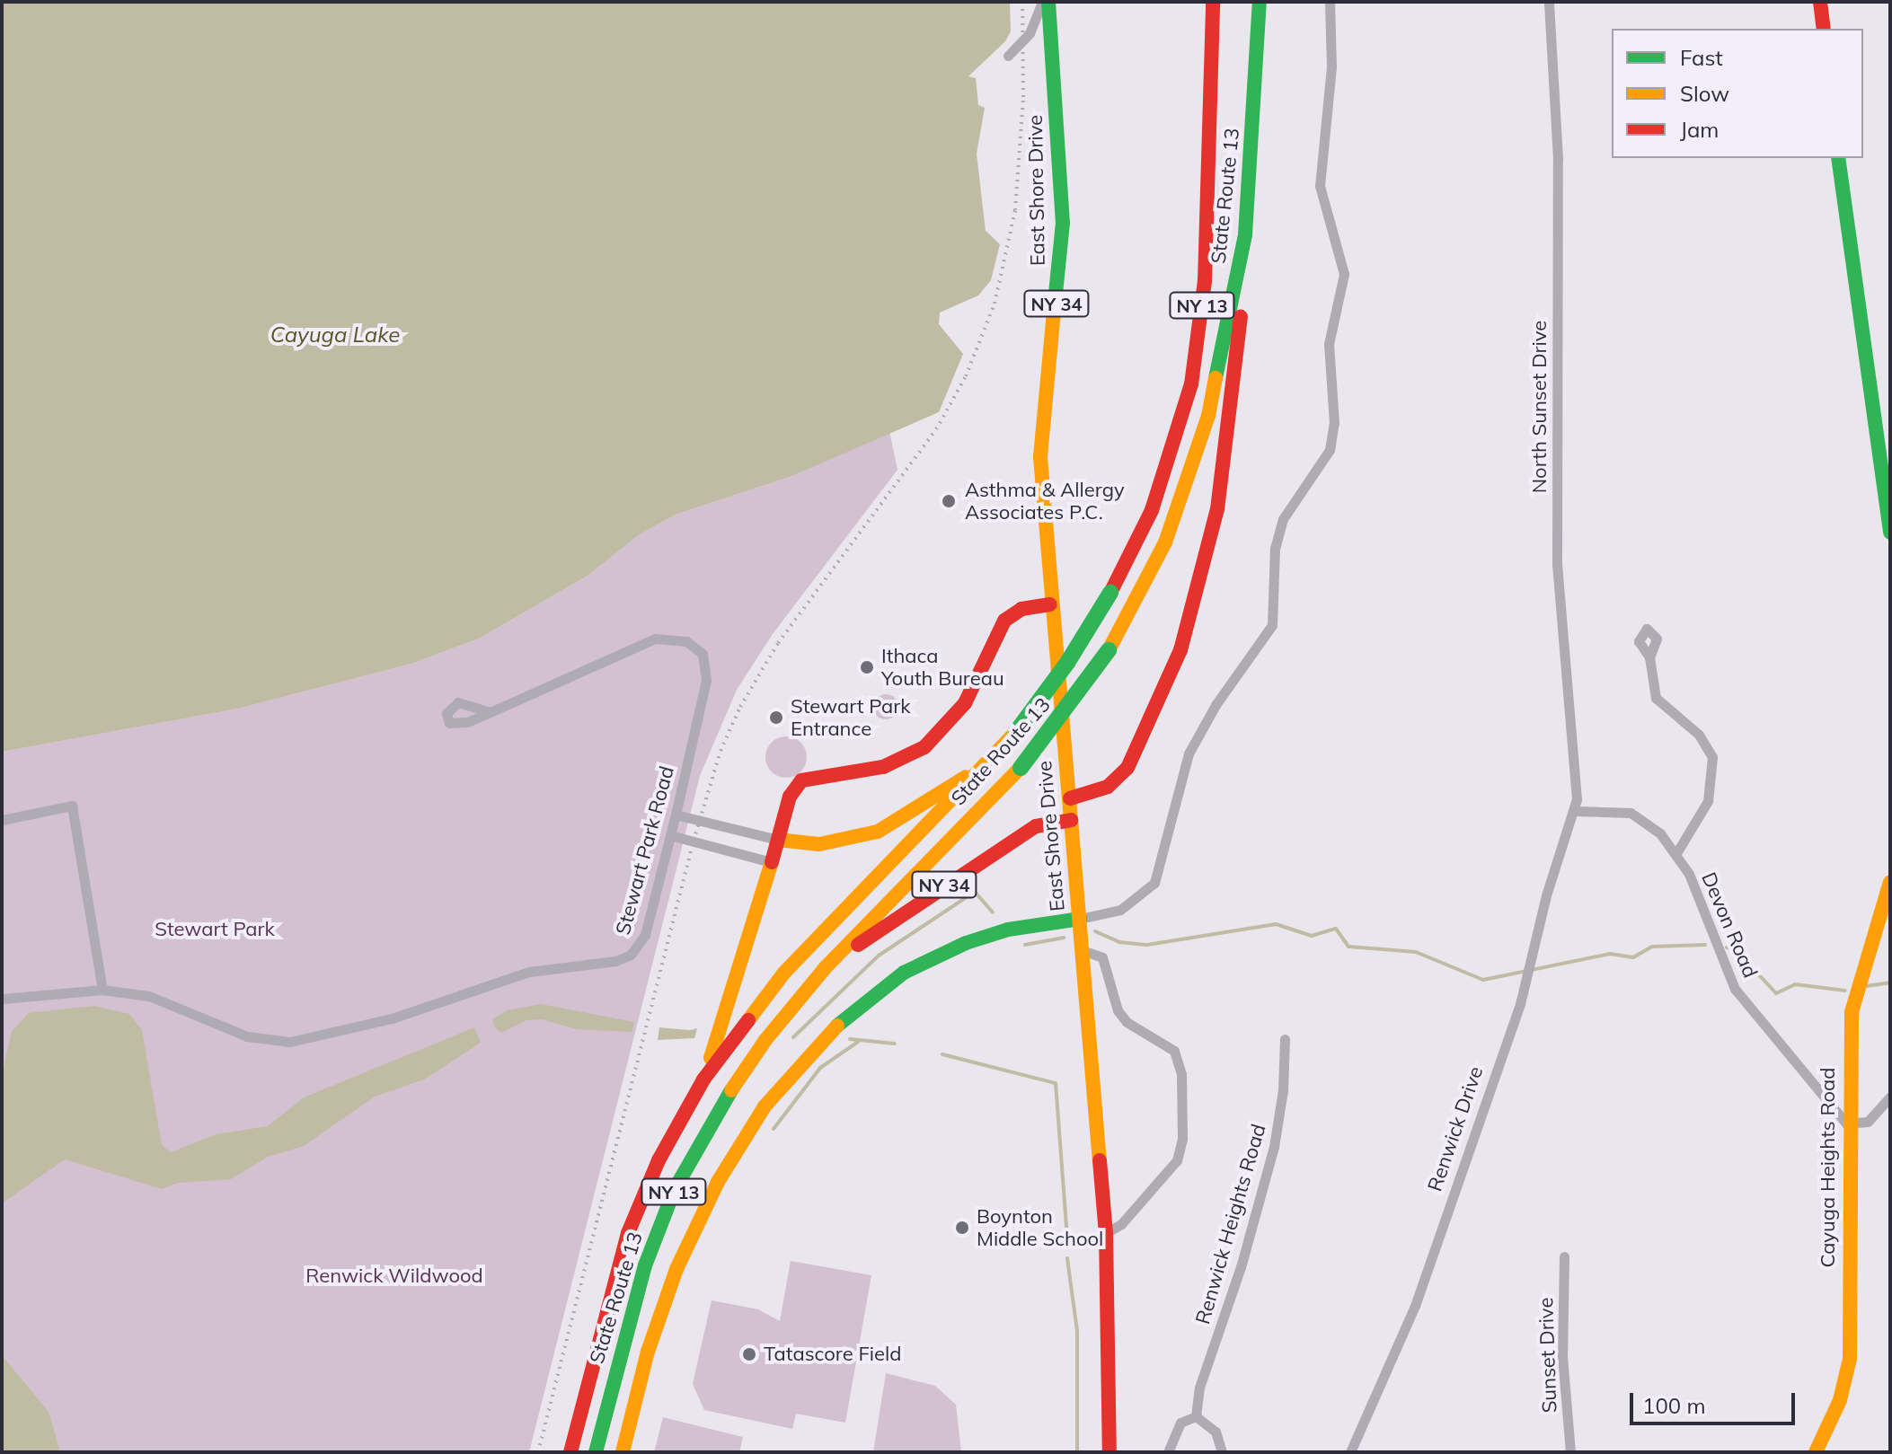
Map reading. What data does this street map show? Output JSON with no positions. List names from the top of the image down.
{
  "streets": {
    "main road": [
      "East Shore Drive",
      "State Route 13",
      "NY 34",
      "NY 13",
      "Cayuga Heights Road"
    ],
    "street": [
      "North Sunset Drive",
      "Stewart Park Road",
      "Devon Road",
      "Renwick Drive",
      "Renwick Heights Road",
      "Sunset Drive"
    ]
  },
  "crossings": [
    ["East Shore Drive", "NY 34"],
    ["State Route 13", "NY 34"],
    ["North Sunset Drive", "Devon Road"],
    ["North Sunset Drive", "Renwick Drive"],
    ["Devon Road", "Renwick Drive"],
    ["Devon Road", "Cayuga Heights Road"]
  ],
  "water": ["Cayuga Lake"],
  "parks": ["Stewart Park", "Renwick Wildwood"],
  "places": [
    "Asthma & Allergy Associates P.C.",
    "Ithaca Youth Bureau",
    "Stewart Park Entrance",
    "Boynton Middle School",
    "Tatascore Field"
  ],
  "legend": ["Fast", "Slow", "Jam"],
  "scale_bar": "100 m"
}
